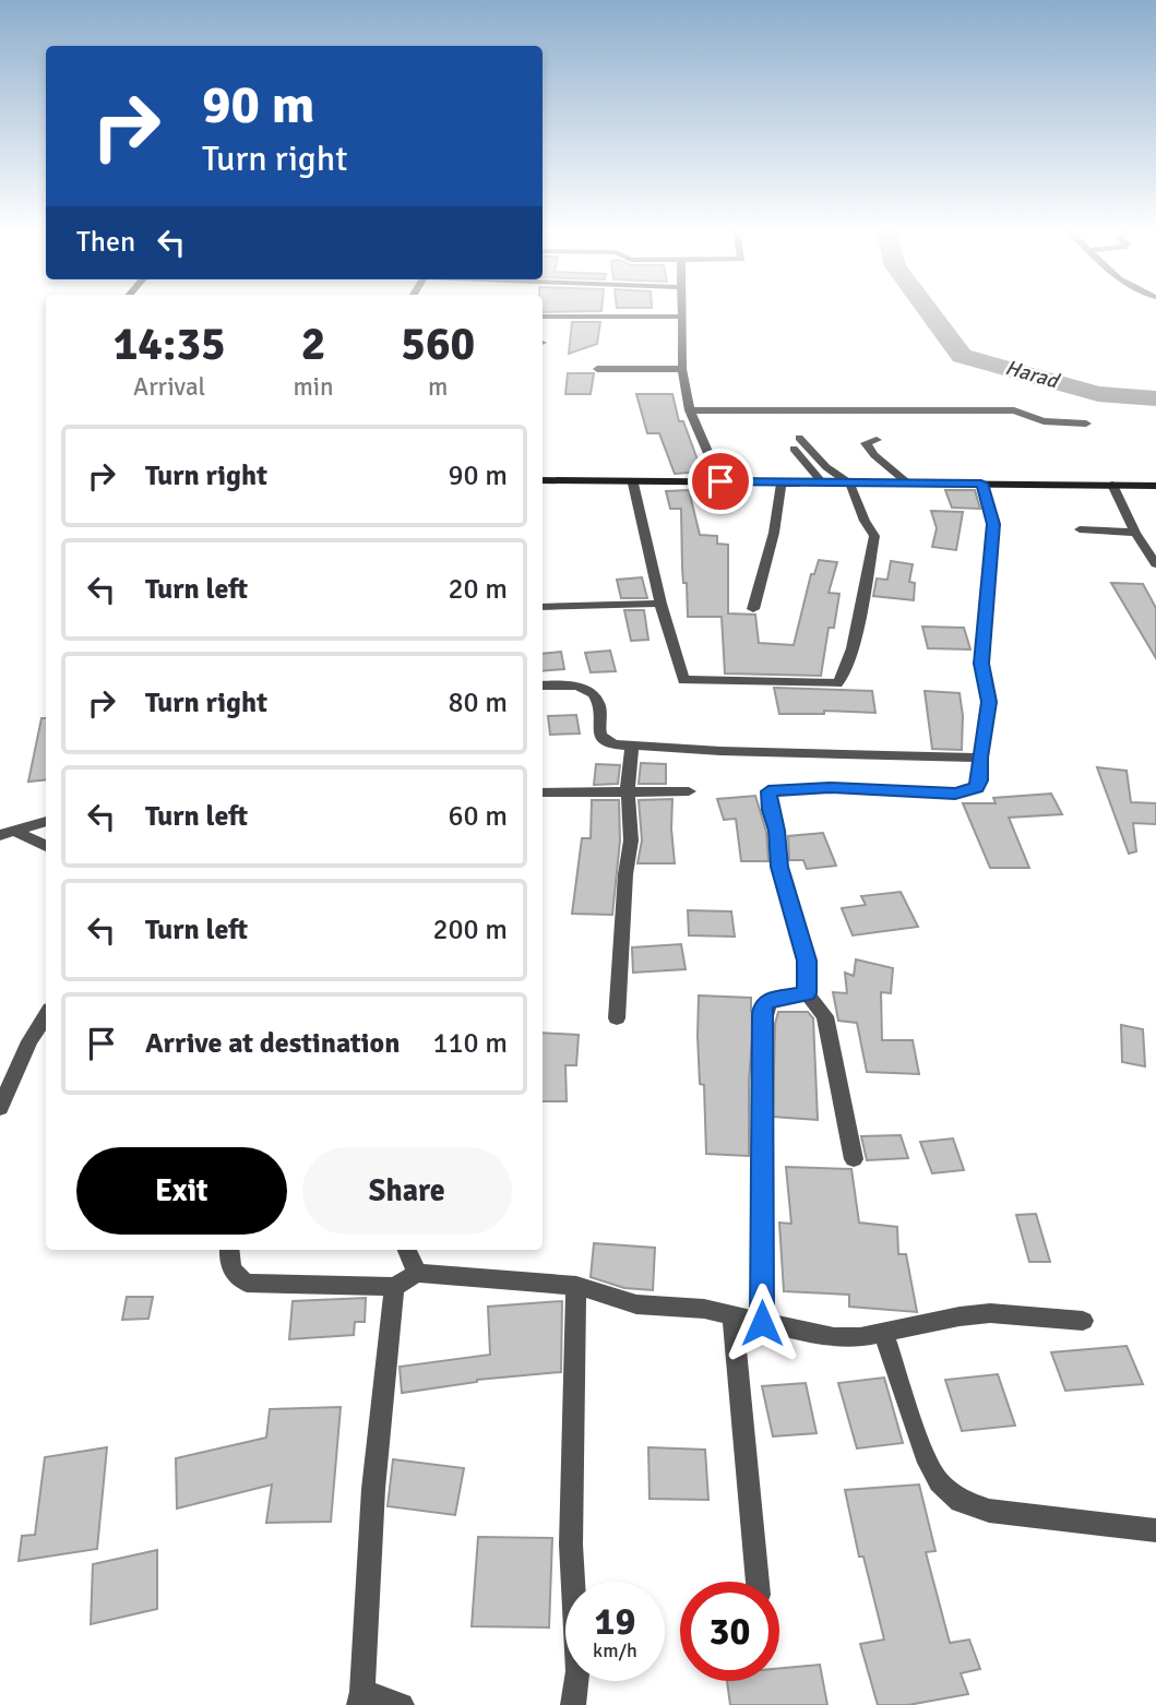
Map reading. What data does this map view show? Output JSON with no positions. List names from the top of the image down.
{
  "water": ["Harad"],
  "page": {
    "turn": ["90 m", "Turn right"],
    "then": "Then",
    "eta": [
      "14:35",
      "Arrival",
      "2",
      "min",
      "560",
      "m"
    ],
    "list": [
      {
        "name": "Turn right",
        "value": "90 m"
      },
      {
        "name": "Turn left",
        "value": "20 m"
      },
      {
        "name": "Turn right",
        "value": "80 m"
      },
      {
        "name": "Turn left",
        "value": "60 m"
      },
      {
        "name": "Turn left",
        "value": "200 m"
      },
      {
        "name": "Arrive at destination",
        "value": "110 m"
      }
    ],
    "buttons": ["Exit", "Share"],
    "speed": "19 km/h",
    "limit": "30"
  }
}
